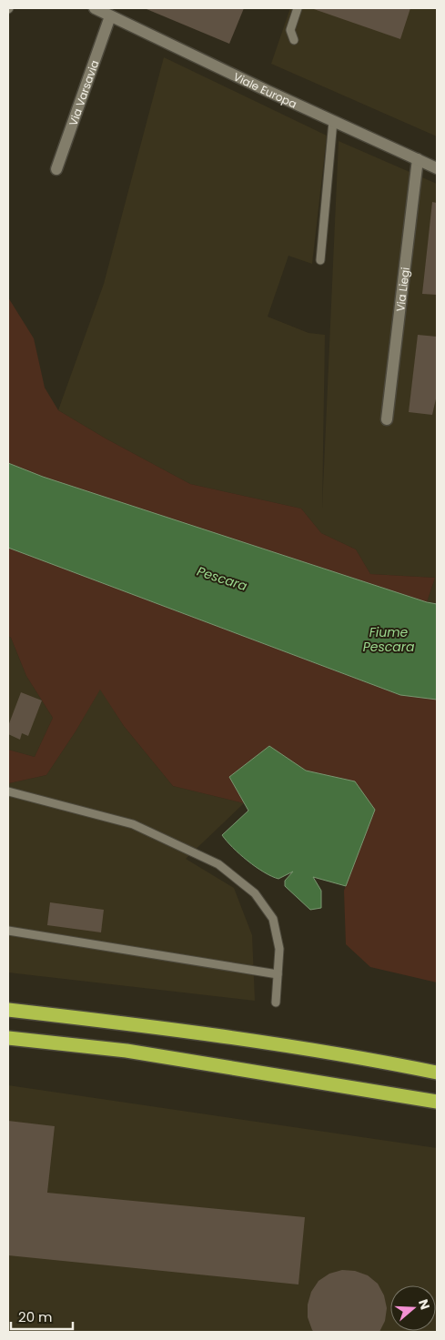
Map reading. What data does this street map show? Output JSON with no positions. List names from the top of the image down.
{
  "streets": {
    "street": ["Viale Europa", "Via Varsavia", "Via Liegi"]
  },
  "crossings": [
    ["Viale Europa", "Via Varsavia"],
    ["Viale Europa", "Via Liegi"]
  ],
  "water": ["Pescara", "Fiume Pescara"],
  "scale_bar": "20 m",
  "north": "right"
}
